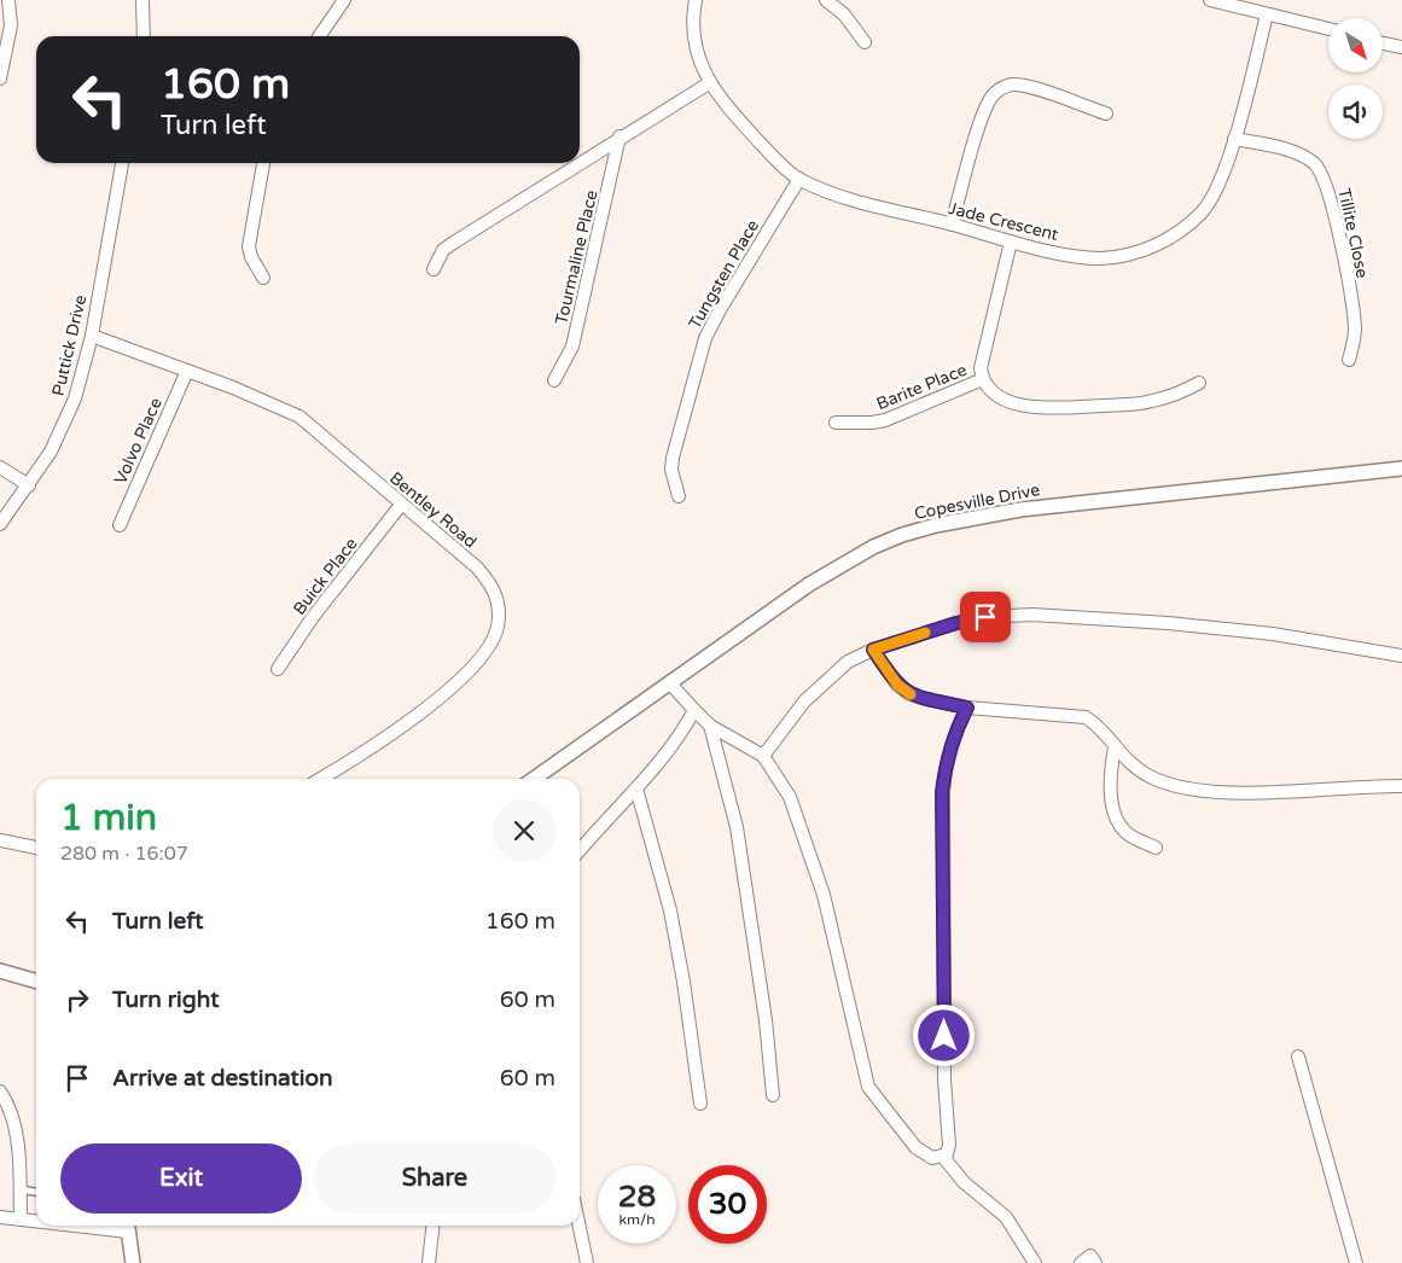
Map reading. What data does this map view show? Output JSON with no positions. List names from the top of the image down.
{
  "streets": {
    "street": [
      "Jade Crescent",
      "Tillite Close",
      "Tourmaline Place",
      "Tungsten Place",
      "Puttick Drive",
      "Barite Place",
      "Volvo Place",
      "Copesville Drive",
      "Bentley Road",
      "Buick Place"
    ]
  },
  "crossings": [
    ["Jade Crescent", "Tillite Close"],
    ["Jade Crescent", "Tungsten Place"],
    ["Puttick Drive", "Bentley Road"],
    ["Volvo Place", "Bentley Road"],
    ["Bentley Road", "Buick Place"]
  ],
  "north": "bottom right",
  "page": {
    "turn": ["160 m", "Turn left"],
    "heading": ["1 min", "280 m · 16:07"],
    "list": [
      {
        "name": "Turn left",
        "value": "160 m"
      },
      {
        "name": "Turn right",
        "value": "60 m"
      },
      {
        "name": "Arrive at destination",
        "value": "60 m"
      }
    ],
    "buttons": ["Exit", "Share"],
    "speed": "28 km/h",
    "limit": "30"
  }
}
